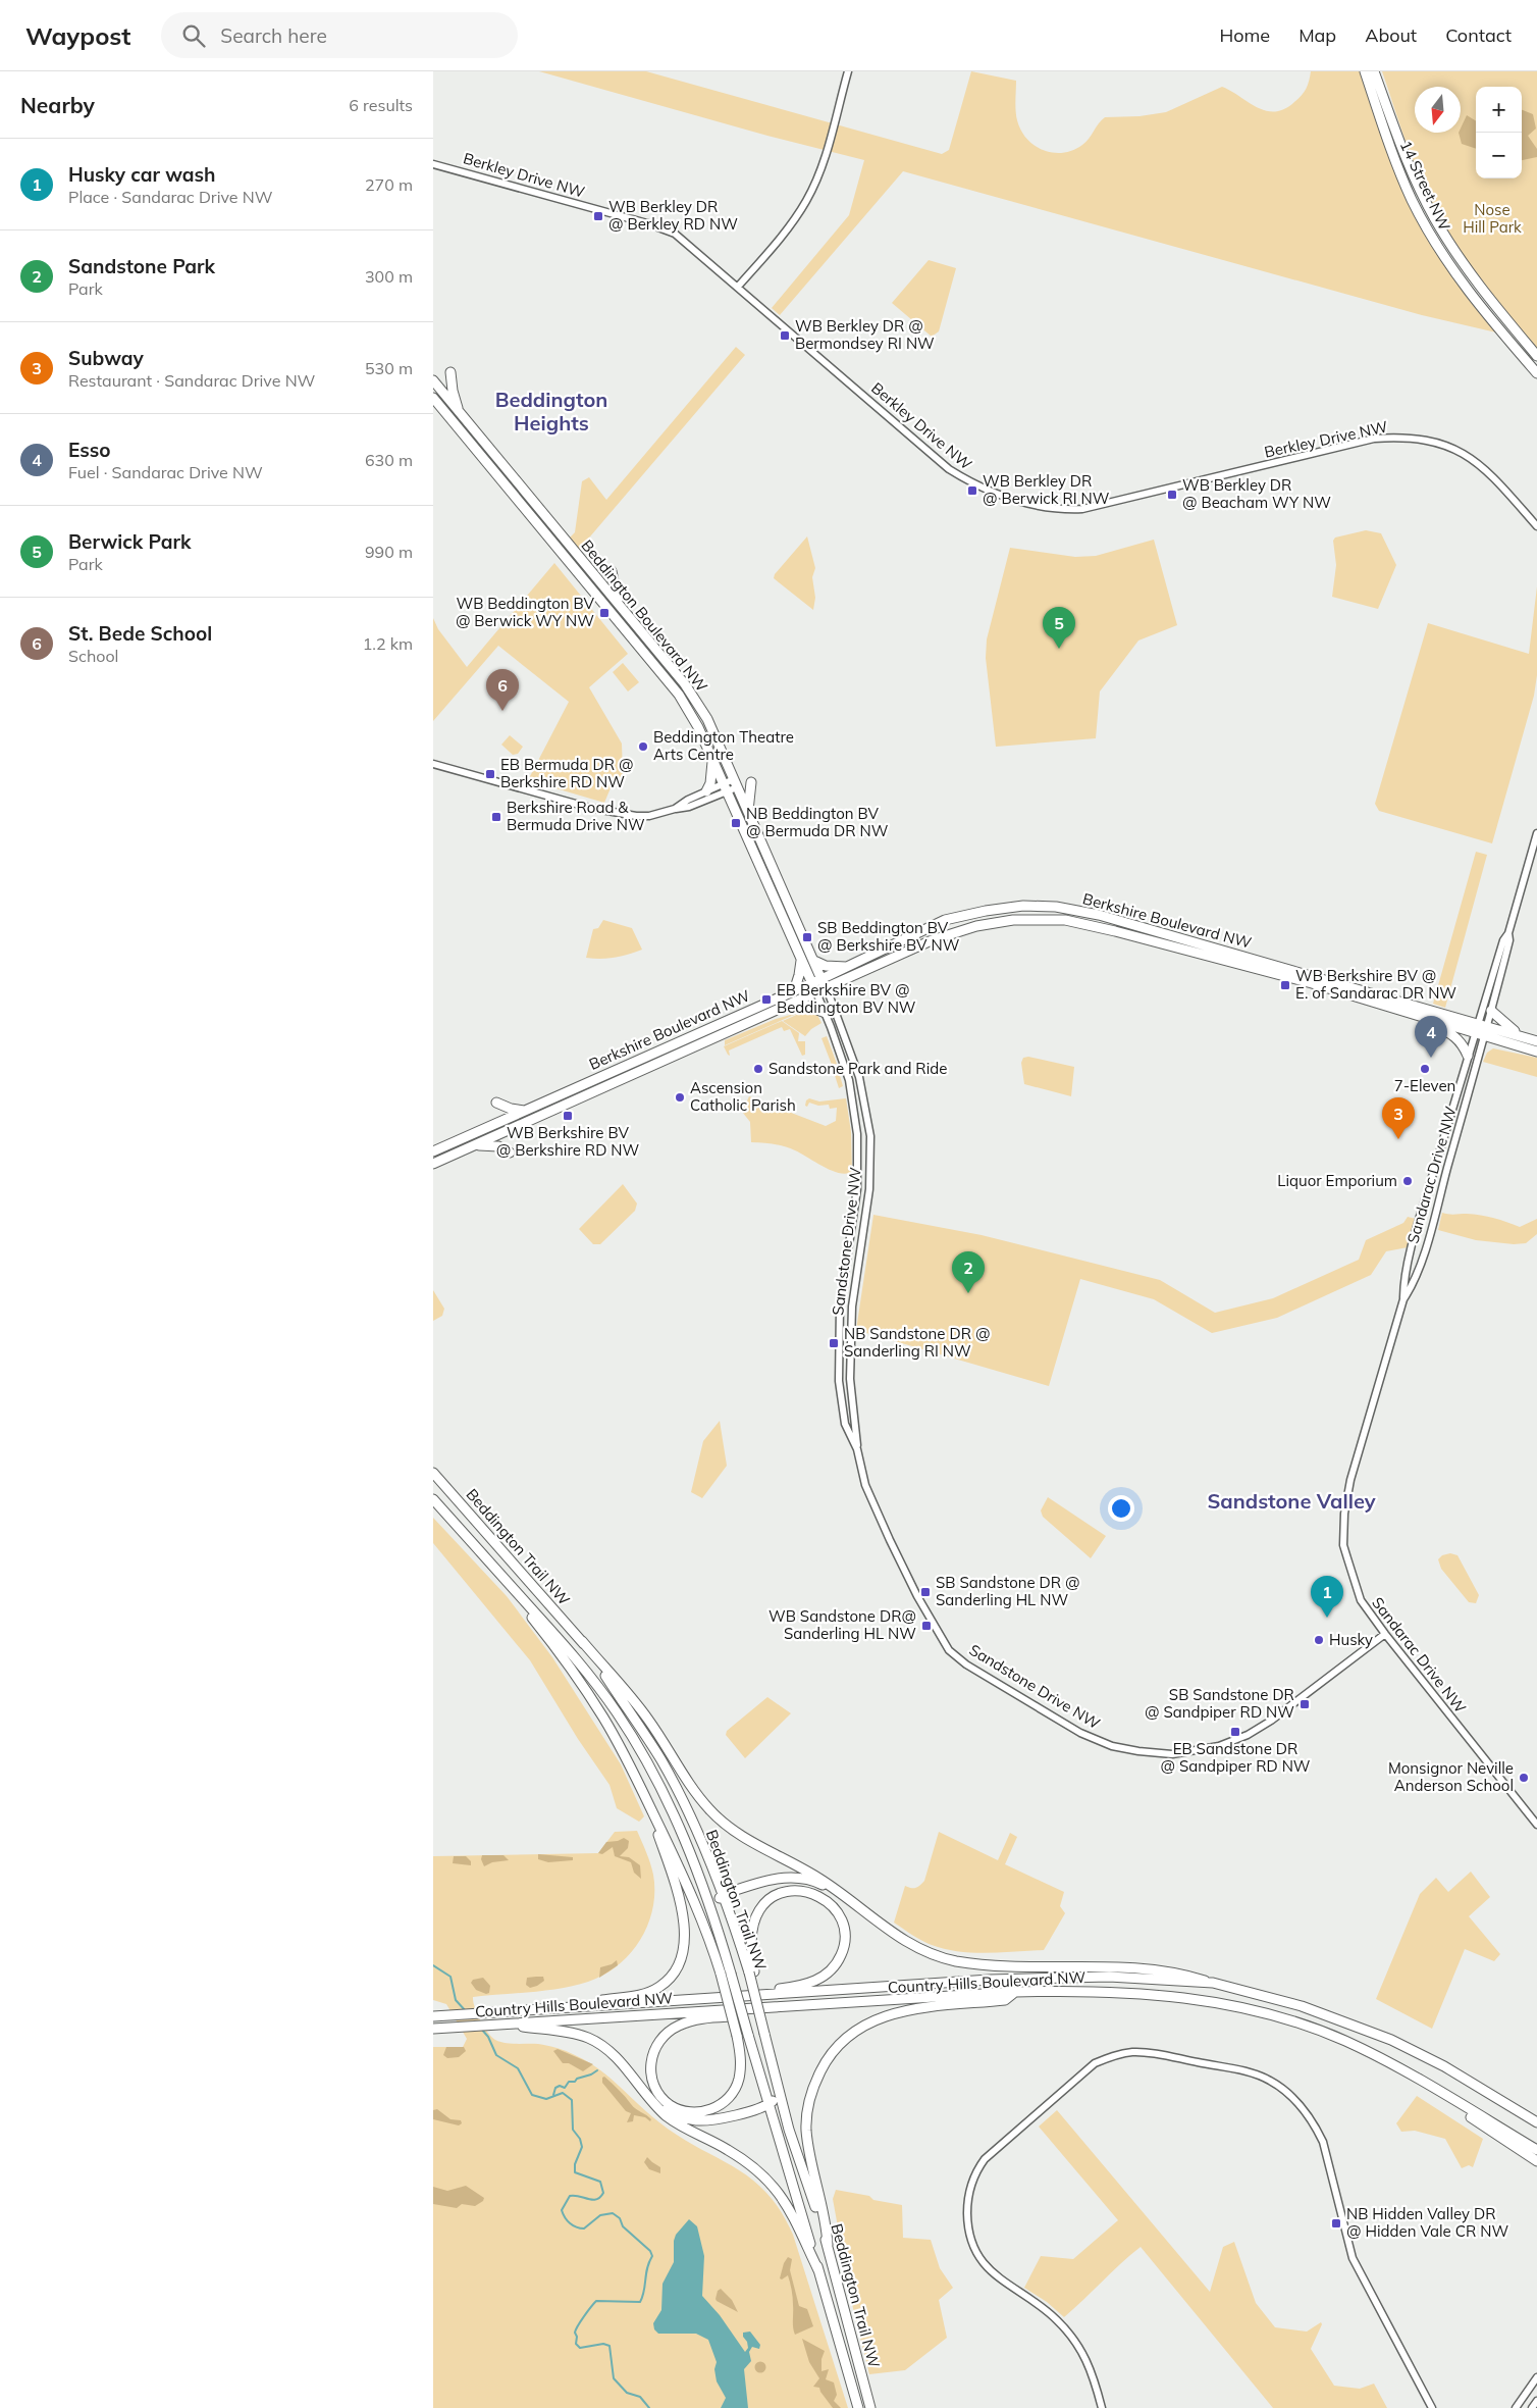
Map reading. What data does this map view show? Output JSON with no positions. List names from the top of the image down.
{
  "streets": {
    "main road": [
      "14 Street NW",
      "Beddington Boulevard NW",
      "Berkshire Boulevard NW",
      "Beddington Trail NW",
      "Country Hills Boulevard NW"
    ],
    "street": ["Berkley Drive NW", "Sandarac Drive NW", "Sandstone Drive NW"]
  },
  "crossings": [
    ["Beddington Boulevard NW", "Berkshire Boulevard NW"],
    ["Beddington Boulevard NW", "Sandstone Drive NW"],
    ["Berkshire Boulevard NW", "Sandarac Drive NW"],
    ["Berkshire Boulevard NW", "Sandstone Drive NW"],
    ["Sandarac Drive NW", "Sandstone Drive NW"]
  ],
  "districts": ["Beddington Heights", "Sandstone Valley"],
  "parks": ["Nose Hill Park"],
  "places": {
    "transit": [
      "WB Berkley DR @ Berkley RD NW",
      "WB Berkley DR @ Bermondsey RI NW",
      "WB Berkley DR @ Berwick RI NW",
      "WB Berkley DR @ Beacham WY NW",
      "WB Beddington BV @ Berwick WY NW",
      "EB Bermuda DR @ Berkshire RD NW",
      "Berkshire Road & Bermuda Drive NW",
      "NB Beddington BV @ Bermuda DR NW",
      "SB Beddington BV @ Berkshire BV NW",
      "WB Berkshire BV @ E. of Sandarac DR NW",
      "EB Berkshire BV @ Beddington BV NW",
      "WB Berkshire BV @ Berkshire RD NW",
      "NB Sandstone DR @ Sanderling RI NW",
      "SB Sandstone DR @ Sanderling HL NW",
      "WB Sandstone DR@ Sanderling HL NW",
      "SB Sandstone DR @ Sandpiper RD NW",
      "EB Sandstone DR @ Sandpiper RD NW",
      "NB Hidden Valley DR @ Hidden Vale CR NW"
    ],
    "other": [
      "Beddington Theatre Arts Centre",
      "Sandstone Park and Ride",
      "7-Eleven",
      "Ascension Catholic Parish",
      "Liquor Emporium",
      "Husky",
      "Monsignor Neville Anderson School"
    ]
  },
  "north": "bottom",
  "page": {
    "header": "Waypost",
    "search": "Search here",
    "nav": [
      "Home",
      "Map",
      "About",
      "Contact"
    ],
    "heading": ["Nearby", "6 results"],
    "map_buttons": ["+", "−"],
    "list": [
      {
        "mark": "1",
        "name": "Husky car wash",
        "note": "Place · Sandarac Drive NW",
        "value": "270 m"
      },
      {
        "mark": "2",
        "name": "Sandstone Park",
        "note": "Park",
        "value": "300 m"
      },
      {
        "mark": "3",
        "name": "Subway",
        "note": "Restaurant · Sandarac Drive NW",
        "value": "530 m"
      },
      {
        "mark": "4",
        "name": "Esso",
        "note": "Fuel · Sandarac Drive NW",
        "value": "630 m"
      },
      {
        "mark": "5",
        "name": "Berwick Park",
        "note": "Park",
        "value": "990 m"
      },
      {
        "mark": "6",
        "name": "St. Bede School",
        "note": "School",
        "value": "1.2 km"
      }
    ],
    "pins": [
      "5",
      "6",
      "4",
      "3",
      "2",
      "1"
    ]
  }
}
